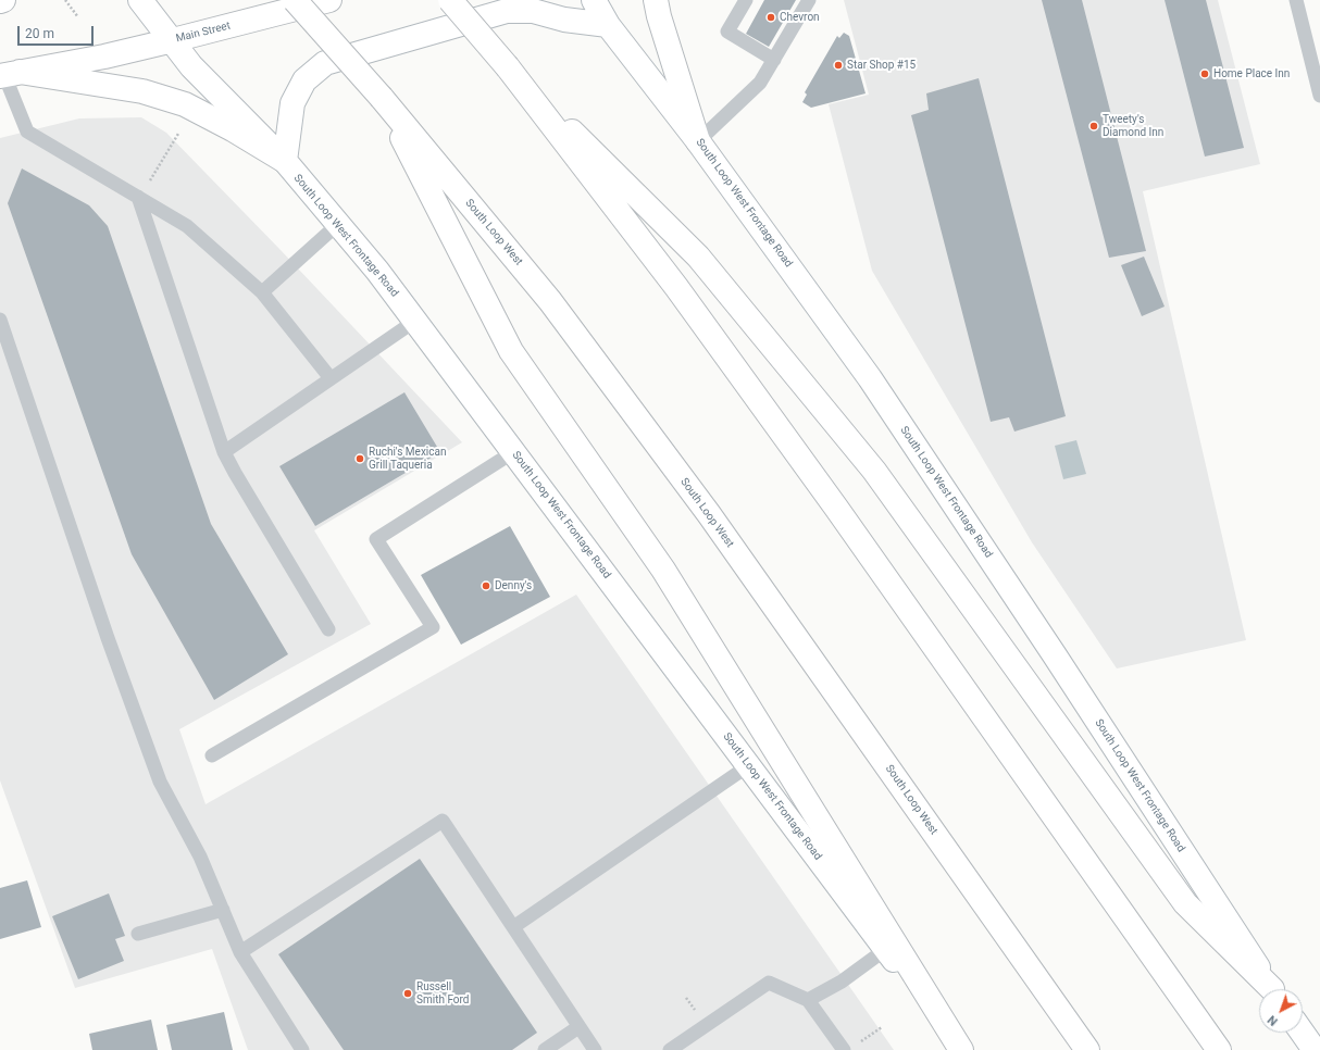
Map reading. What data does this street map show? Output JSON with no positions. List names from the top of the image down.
{
  "streets": {
    "main road": ["Main Street", "South Loop West Frontage Road", "South Loop West"]
  },
  "crossings": [
    ["Main Street", "South Loop West Frontage Road"]
  ],
  "places": [
    "Chevron",
    "Star Shop #15",
    "Home Place Inn",
    "Tweety's Diamond Inn",
    "Ruchi's Mexican Grill Taqueria",
    "Denny's",
    "Russell Smith Ford"
  ],
  "scale_bar": "20 m",
  "north": "bottom left"
}
